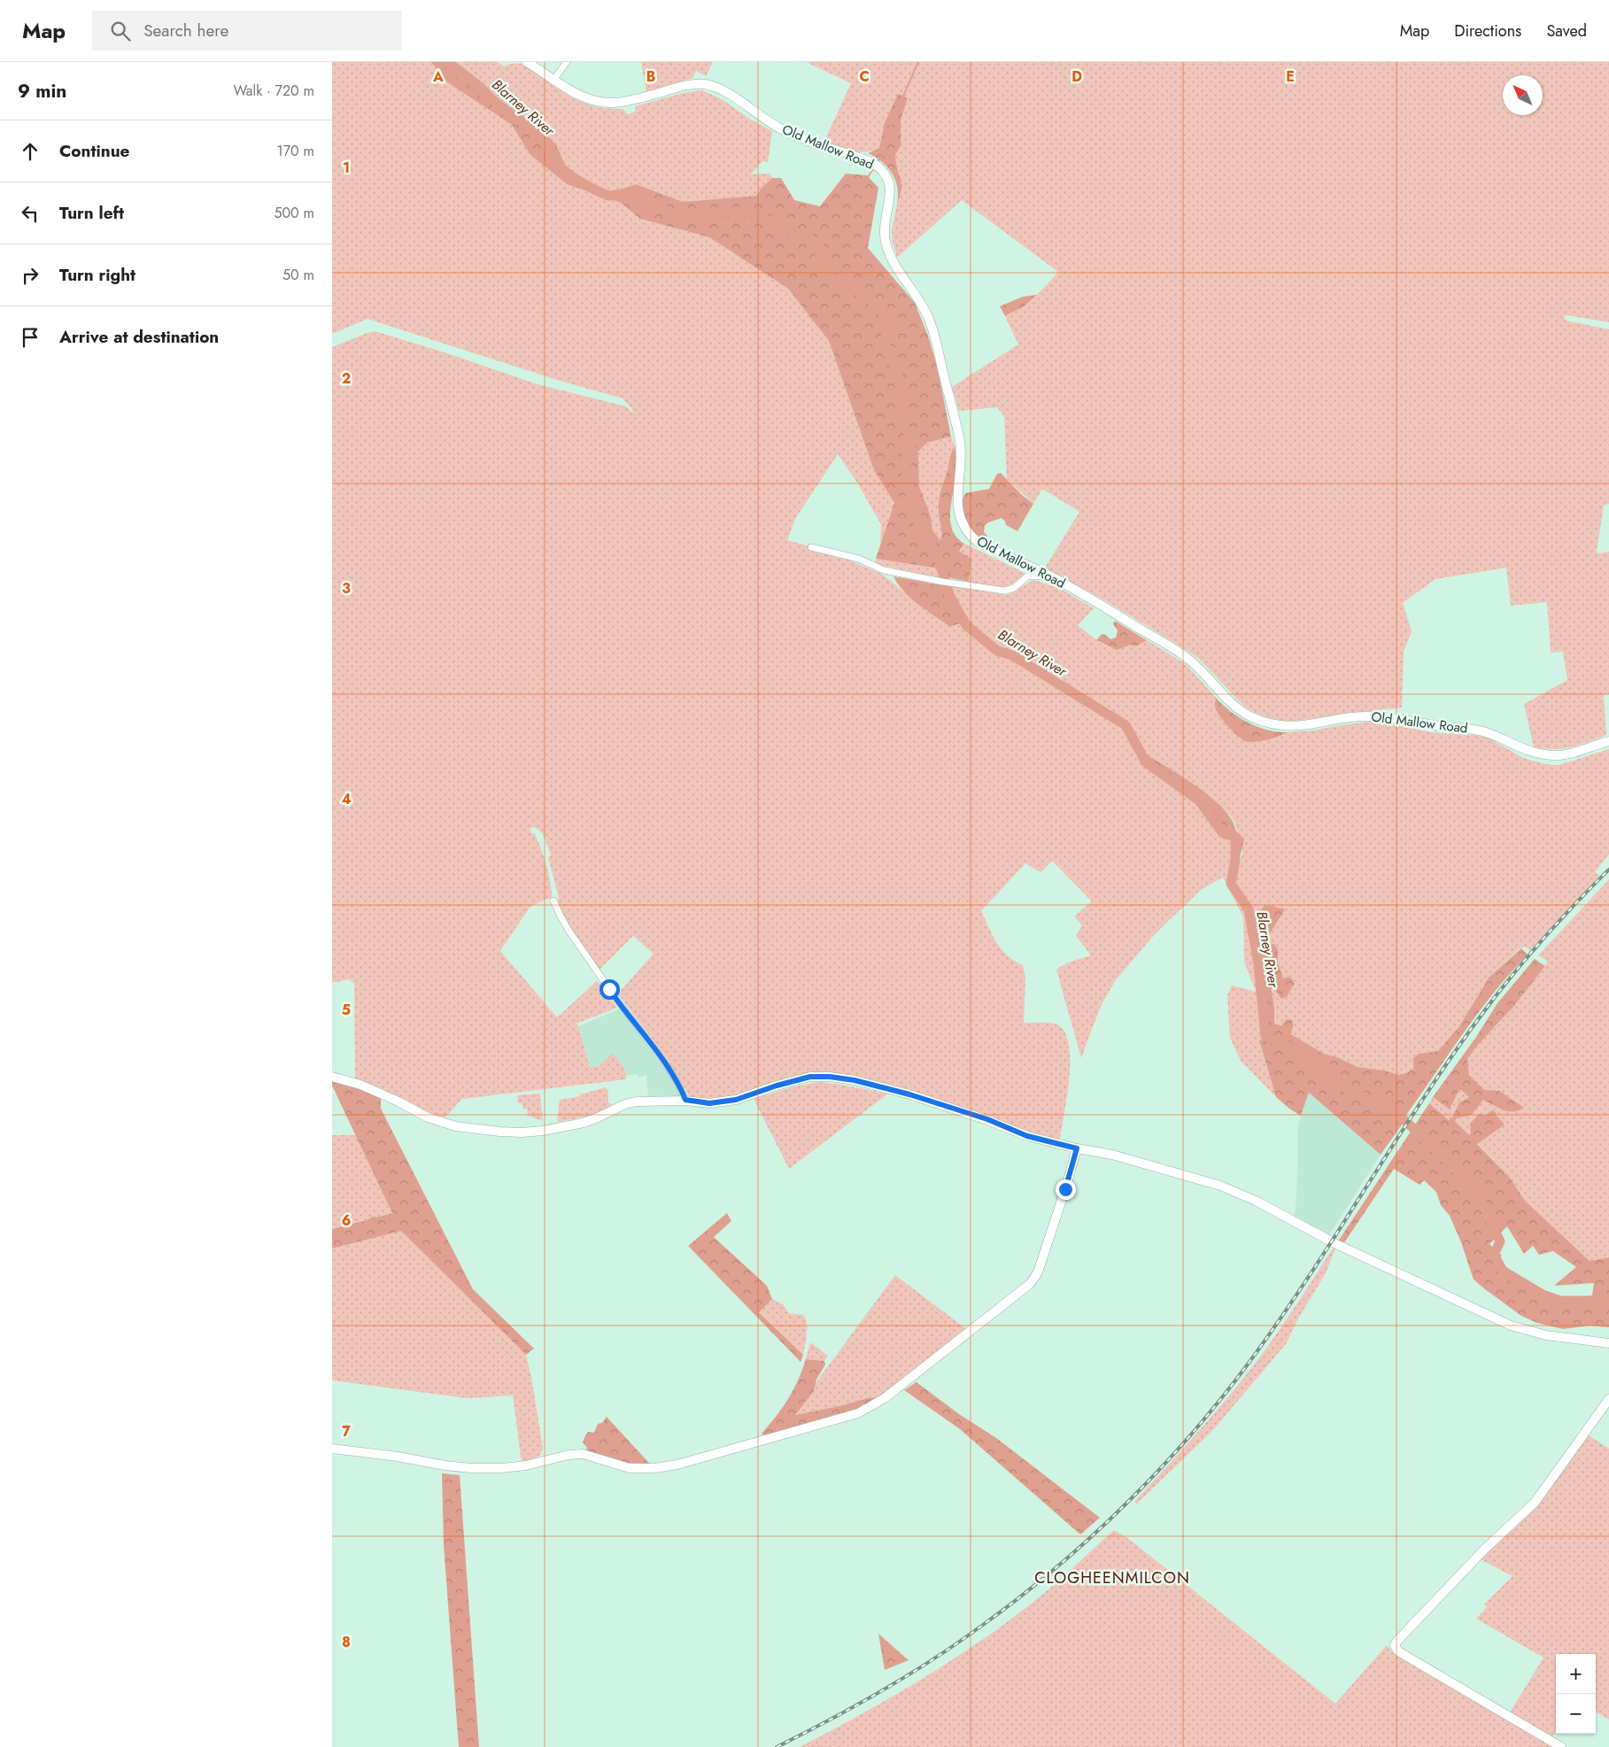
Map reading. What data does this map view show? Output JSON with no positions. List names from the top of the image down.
{
  "streets": {
    "street": ["Old Mallow Road"]
  },
  "districts": ["CLOGHEENMILCON"],
  "water": ["Blarney River"],
  "north": "top left",
  "page": {
    "header": "Map",
    "search": "Search here",
    "nav": ["Map", "Directions", "Saved"],
    "heading": ["9 min", "Walk · 720 m"],
    "list": [
      ["Continue", "170 m"],
      ["Turn left", "500 m"],
      ["Turn right", "50 m"],
      "Arrive at destination"
    ],
    "map_buttons": ["+", "−"]
  },
  "grid": {
    "columns": [
      "A",
      "B",
      "C",
      "D",
      "E"
    ],
    "rows": [
      "1",
      "2",
      "3",
      "4",
      "5",
      "6",
      "7",
      "8"
    ]
  }
}
